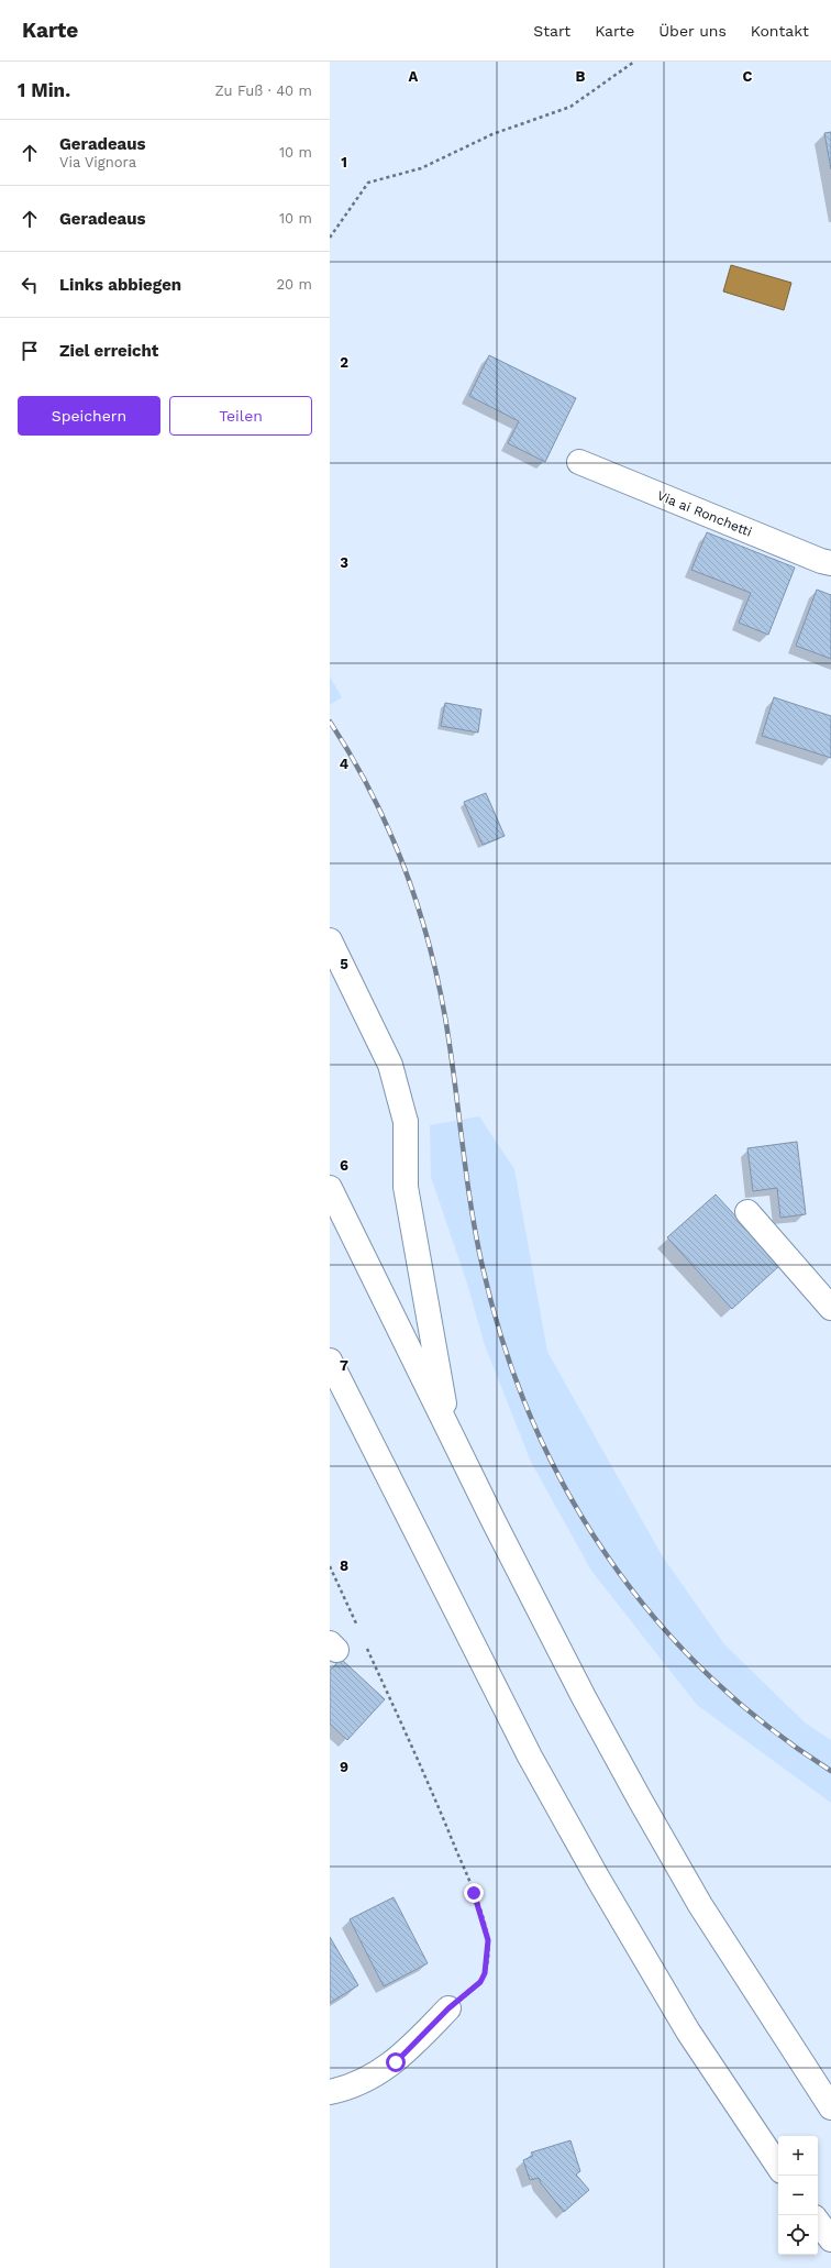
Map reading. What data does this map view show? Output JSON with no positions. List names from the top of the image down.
{
  "streets": {
    "main road": ["Via ai Ronchetti"]
  },
  "page": {
    "header": "Karte",
    "nav": [
      "Start",
      "Karte",
      "Über uns",
      "Kontakt"
    ],
    "heading": ["1 Min.", "Zu Fuß · 40 m"],
    "list": [
      ["Geradeaus", "Via Vignora", "10 m"],
      ["Geradeaus", "10 m"],
      ["Links abbiegen", "20 m"],
      "Ziel erreicht"
    ],
    "buttons": ["Speichern", "Teilen"],
    "map_buttons": ["+", "−"]
  },
  "grid": {
    "columns": ["A", "B", "C"],
    "rows": [
      "1",
      "2",
      "3",
      "4",
      "5",
      "6",
      "7",
      "8",
      "9"
    ]
  }
}
